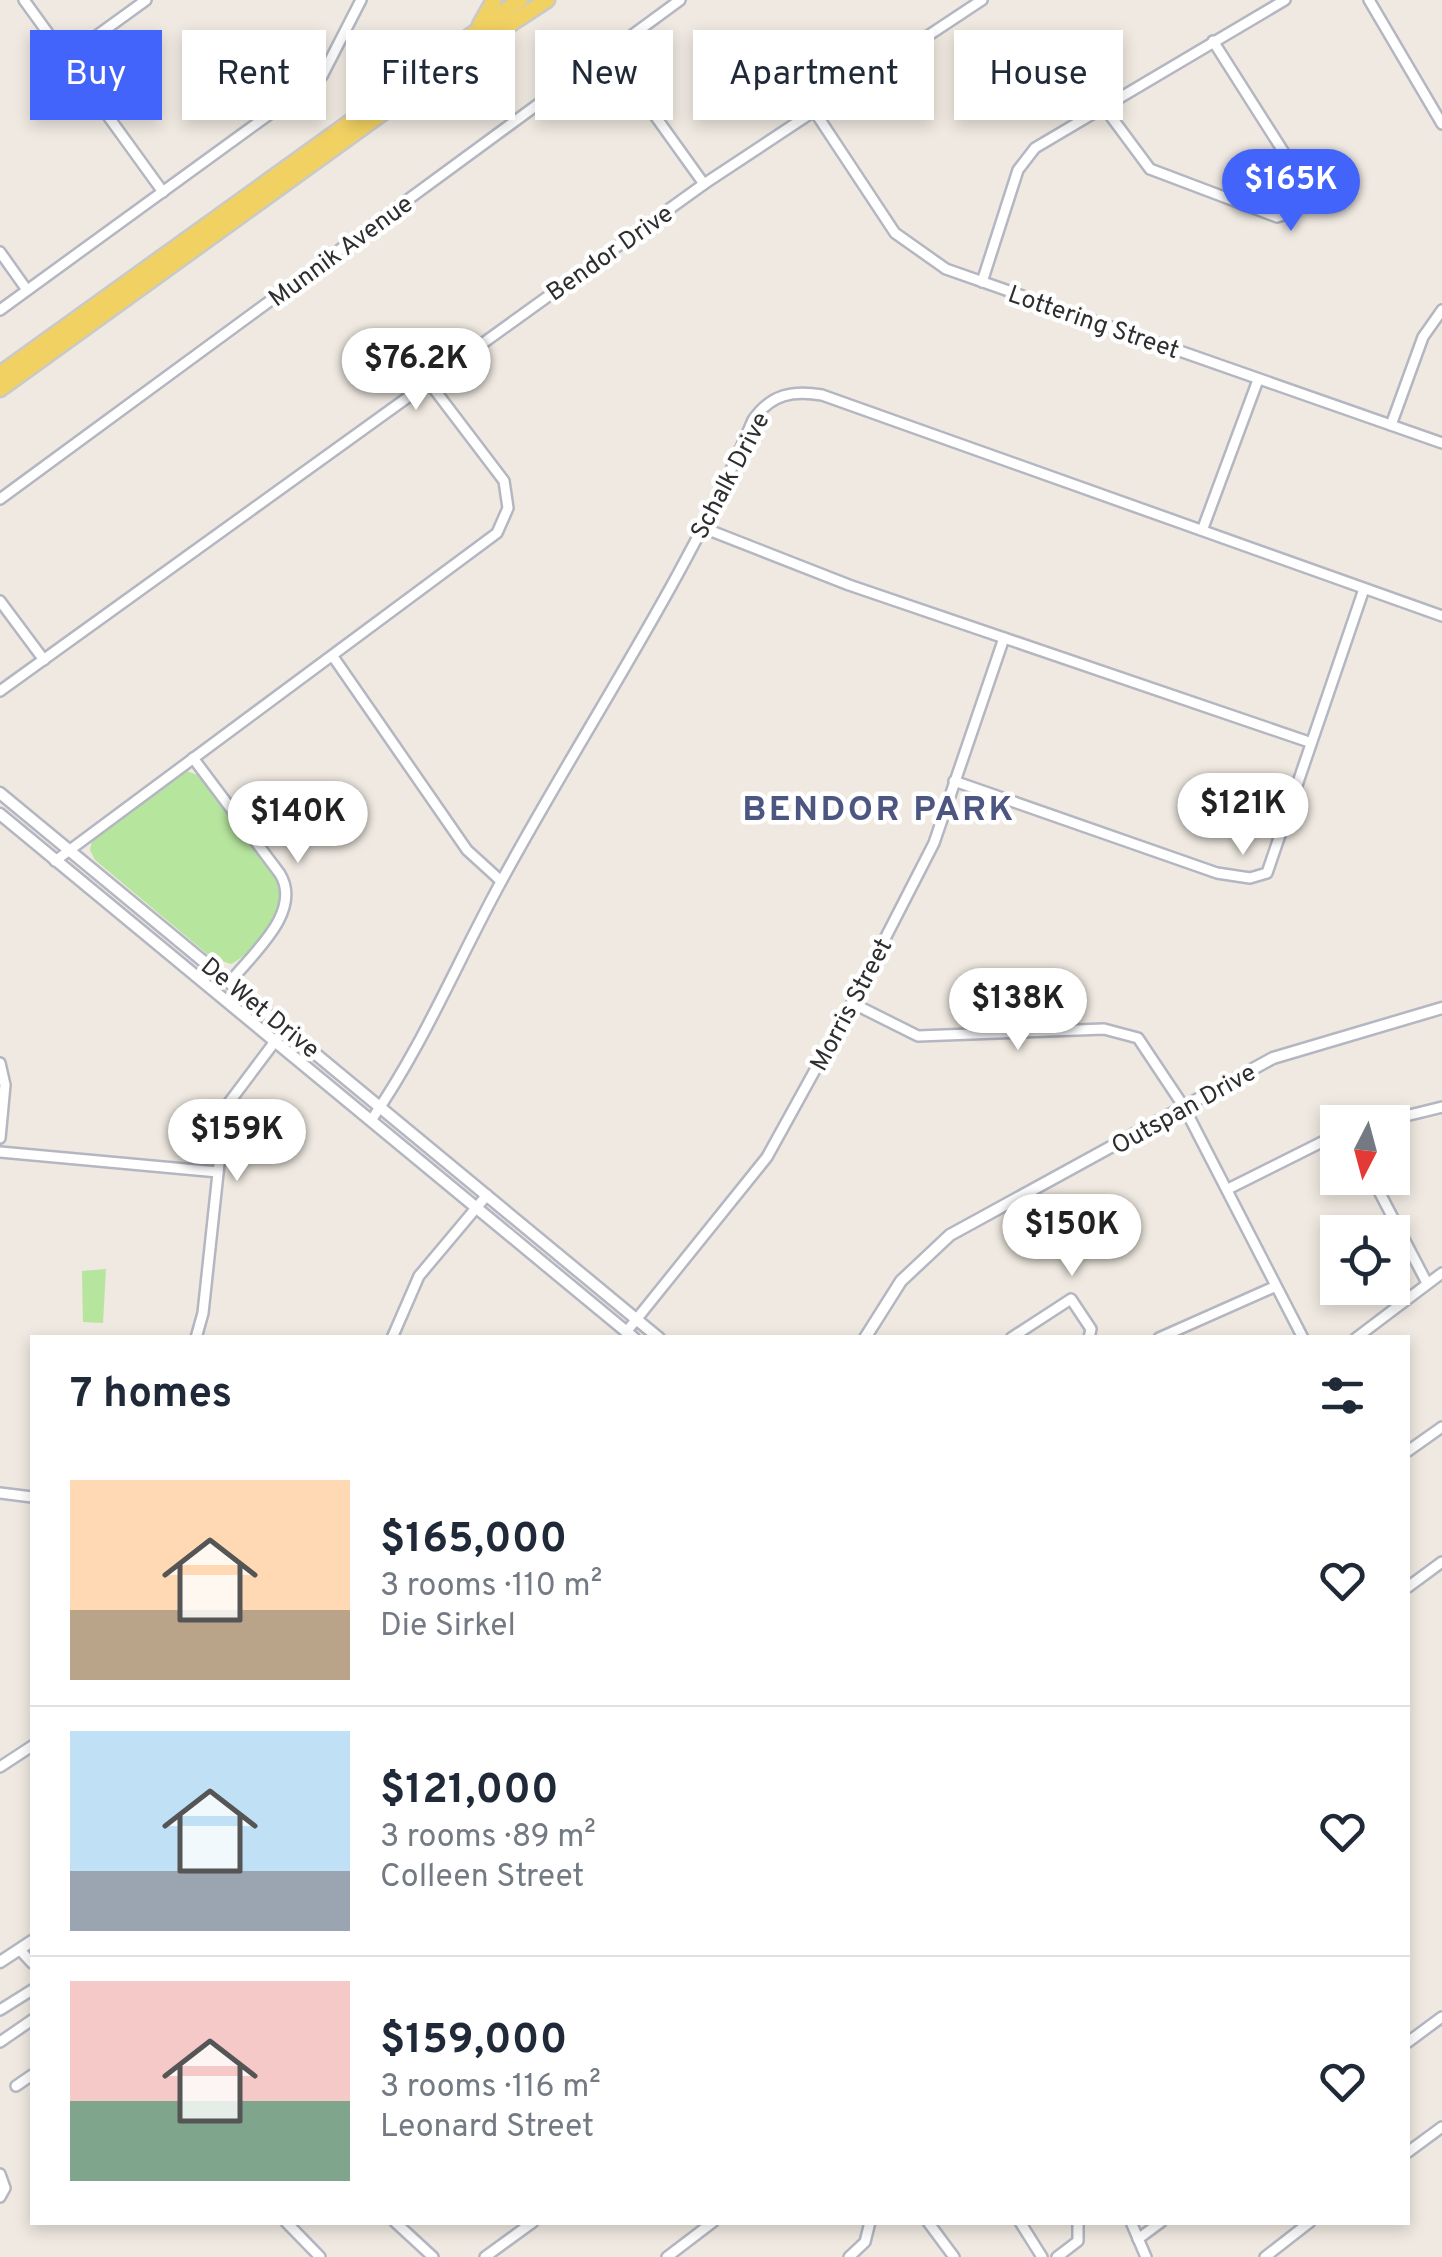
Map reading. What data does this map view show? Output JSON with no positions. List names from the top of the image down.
{
  "streets": {
    "street": [
      "Munnik Avenue",
      "Bendor Drive",
      "Lottering Street",
      "Schalk Drive",
      "Morris Street",
      "De Wet Drive",
      "Outspan Drive"
    ]
  },
  "crossings": [
    ["Schalk Drive", "De Wet Drive"],
    ["Morris Street", "De Wet Drive"]
  ],
  "districts": ["BENDOR PARK"],
  "north": "bottom",
  "page": {
    "chip": [
      "Buy",
      "Rent",
      "Filters",
      "New",
      "Apartment",
      "House"
    ],
    "price": [
      "$165K",
      "$76.2K",
      "$121K",
      "$140K",
      "$138K",
      "$159K",
      "$150K"
    ],
    "heading": "7 homes",
    "list": [
      {
        "name": "$165,000",
        "note": "3 rooms · 110 m² · Die Sirkel"
      },
      {
        "name": "$121,000",
        "note": "3 rooms · 89 m² · Colleen Street"
      },
      {
        "name": "$159,000",
        "note": "3 rooms · 116 m² · Leonard Street"
      }
    ]
  }
}
